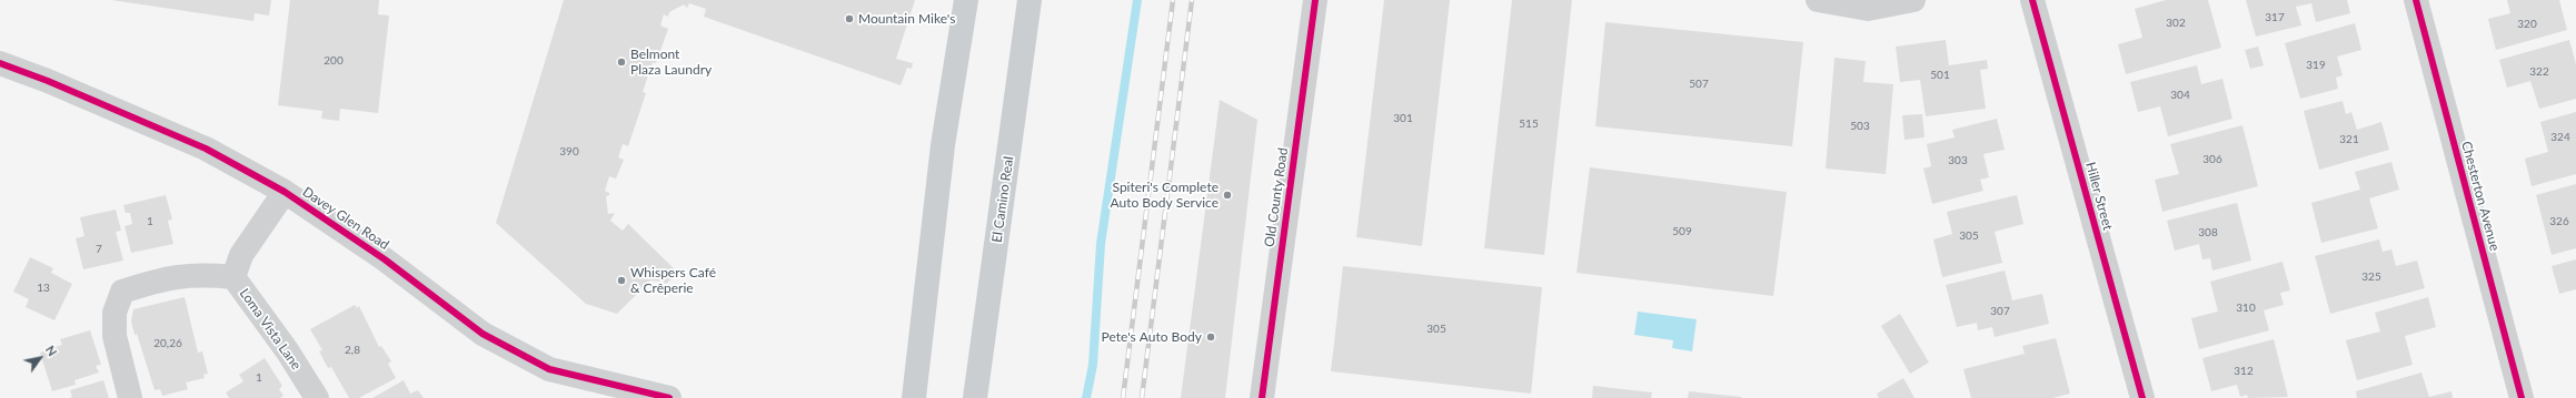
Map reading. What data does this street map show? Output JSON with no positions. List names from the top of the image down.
{
  "streets": {
    "main road": ["El Camino Real"],
    "street": [
      "Hiller Street",
      "Chesterton Avenue",
      "Old County Road",
      "Davey Glen Road",
      "Loma Vista Lane"
    ]
  },
  "crossings": [
    ["Davey Glen Road", "Loma Vista Lane"]
  ],
  "places": [
    "Mountain Mike's",
    "Belmont Plaza Laundry",
    "Spiteri's Complete Auto Body Service",
    "Whispers Café & Crêperie",
    "Pete's Auto Body"
  ],
  "house_numbers": [
    "317",
    "302",
    "320",
    "200",
    "319",
    "322",
    "501",
    "507",
    "304",
    "301",
    "515",
    "503",
    "324",
    "321",
    "390",
    "306",
    "303",
    "1",
    "326",
    "509",
    "308",
    "305",
    "7",
    "325",
    "13",
    "310",
    "307",
    "305",
    "20,26",
    "2,8",
    "312",
    "1"
  ],
  "north": "top right"
}
